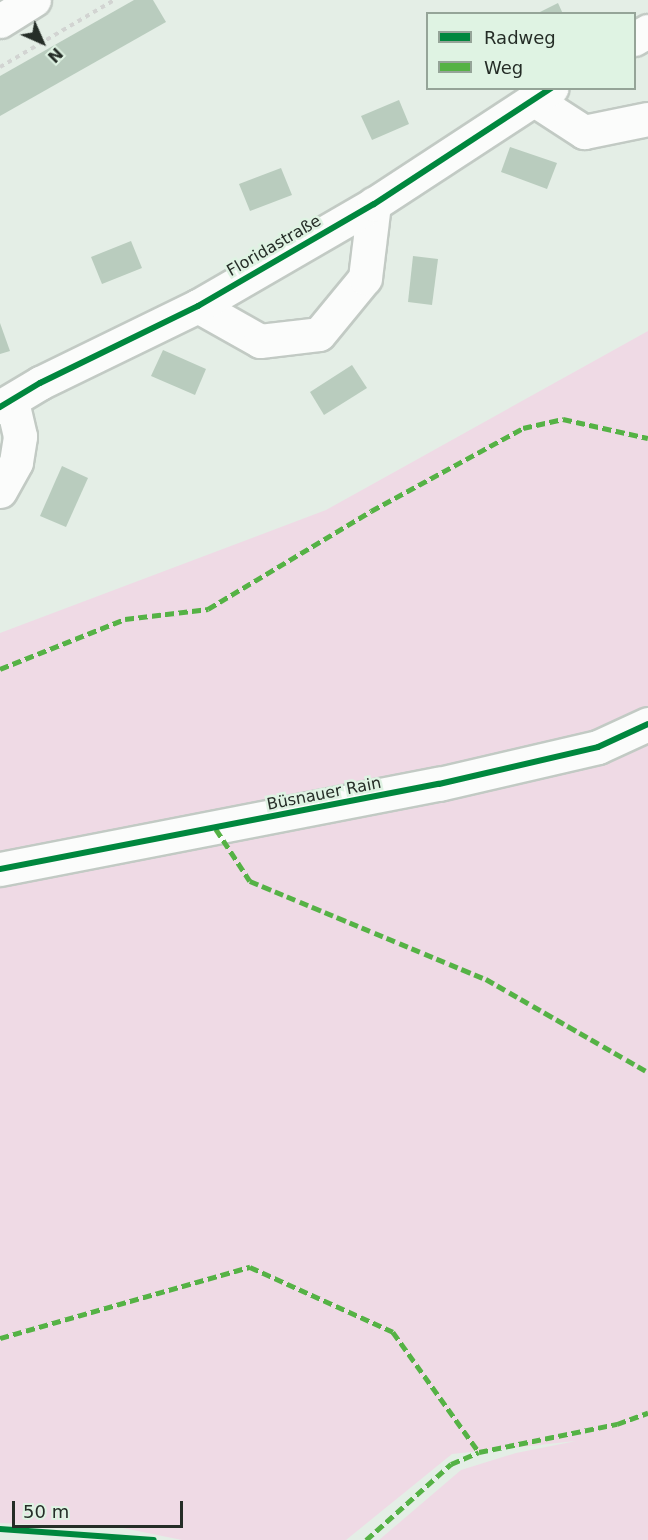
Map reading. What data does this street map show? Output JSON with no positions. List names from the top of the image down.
{
  "streets": {
    "street": ["Floridastraße", "Büsnauer Rain"]
  },
  "legend": ["Radweg", "Weg"],
  "scale_bar": "50 m",
  "north": "bottom right"
}
